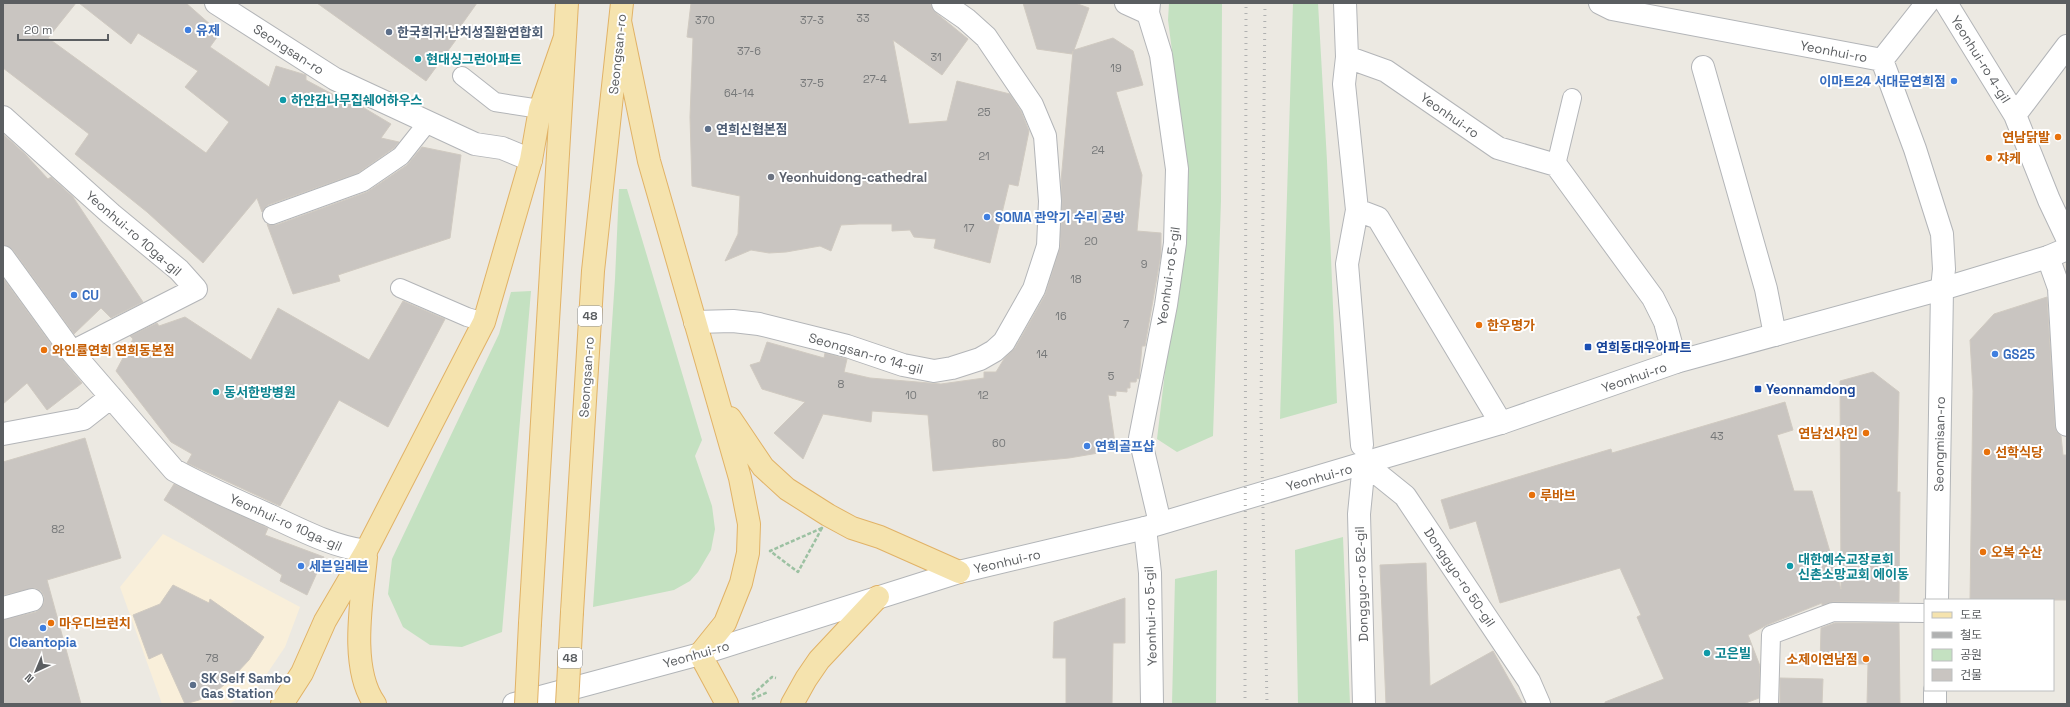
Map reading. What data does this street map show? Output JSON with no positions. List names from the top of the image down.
{
  "streets": {
    "main road": ["Seongsan-ro", "48"],
    "street": [
      "Yeonhui-ro",
      "Yeonhui-ro 4-gil",
      "Yeonhui-ro 10ga-gil",
      "Yeonhui-ro 5-gil",
      "Seongsan-ro 14-gil",
      "Seongmisan-ro",
      "Donggyo-ro 50-gil",
      "Donggyo-ro 52-gil"
    ]
  },
  "crossings": [
    ["Yeonhui-ro", "Yeonhui-ro 5-gil"],
    ["Yeonhui-ro", "Seongmisan-ro"],
    ["Yeonhui-ro", "Donggyo-ro 50-gil"],
    ["Yeonhui-ro", "Donggyo-ro 52-gil"],
    ["Donggyo-ro 50-gil", "Donggyo-ro 52-gil"]
  ],
  "places": {
    "other": [
      "유제",
      "한국희귀·난치성질환연합회",
      "현대싱그런아파트",
      "이마트24 서대문연희점",
      "하얀감나무집쉐어하우스",
      "연희신협본점",
      "연남닭발",
      "쟈케",
      "Yeonhuidong-cathedral",
      "SOMA 관악기 수리 공방",
      "CU",
      "한우명가",
      "와인률연희 연희동본점",
      "GS25",
      "동서한방병원",
      "연남선샤인",
      "연희골프샵",
      "선학식당",
      "루바브",
      "오복 수산",
      "세븐일레븐",
      "대한예수교장로회 신촌소망교회 에이동",
      "마우디브런치",
      "Cleantopia",
      "고은빌",
      "소제이연남점",
      "SK Self Sambo Gas Station"
    ],
    "transit": ["연희동대우아파트", "Yeonnamdong"]
  },
  "house_numbers": [
    "33",
    "370",
    "37-3",
    "37-6",
    "31",
    "19",
    "27-4",
    "37-5",
    "64-14",
    "25",
    "24",
    "21",
    "17",
    "20",
    "9",
    "18",
    "16",
    "7",
    "14",
    "5",
    "8",
    "10",
    "12",
    "43",
    "60",
    "82",
    "78"
  ],
  "legend": [
    "도로",
    "철도",
    "공원",
    "건물"
  ],
  "scale_bar": "20 m",
  "north": "bottom left"
}
